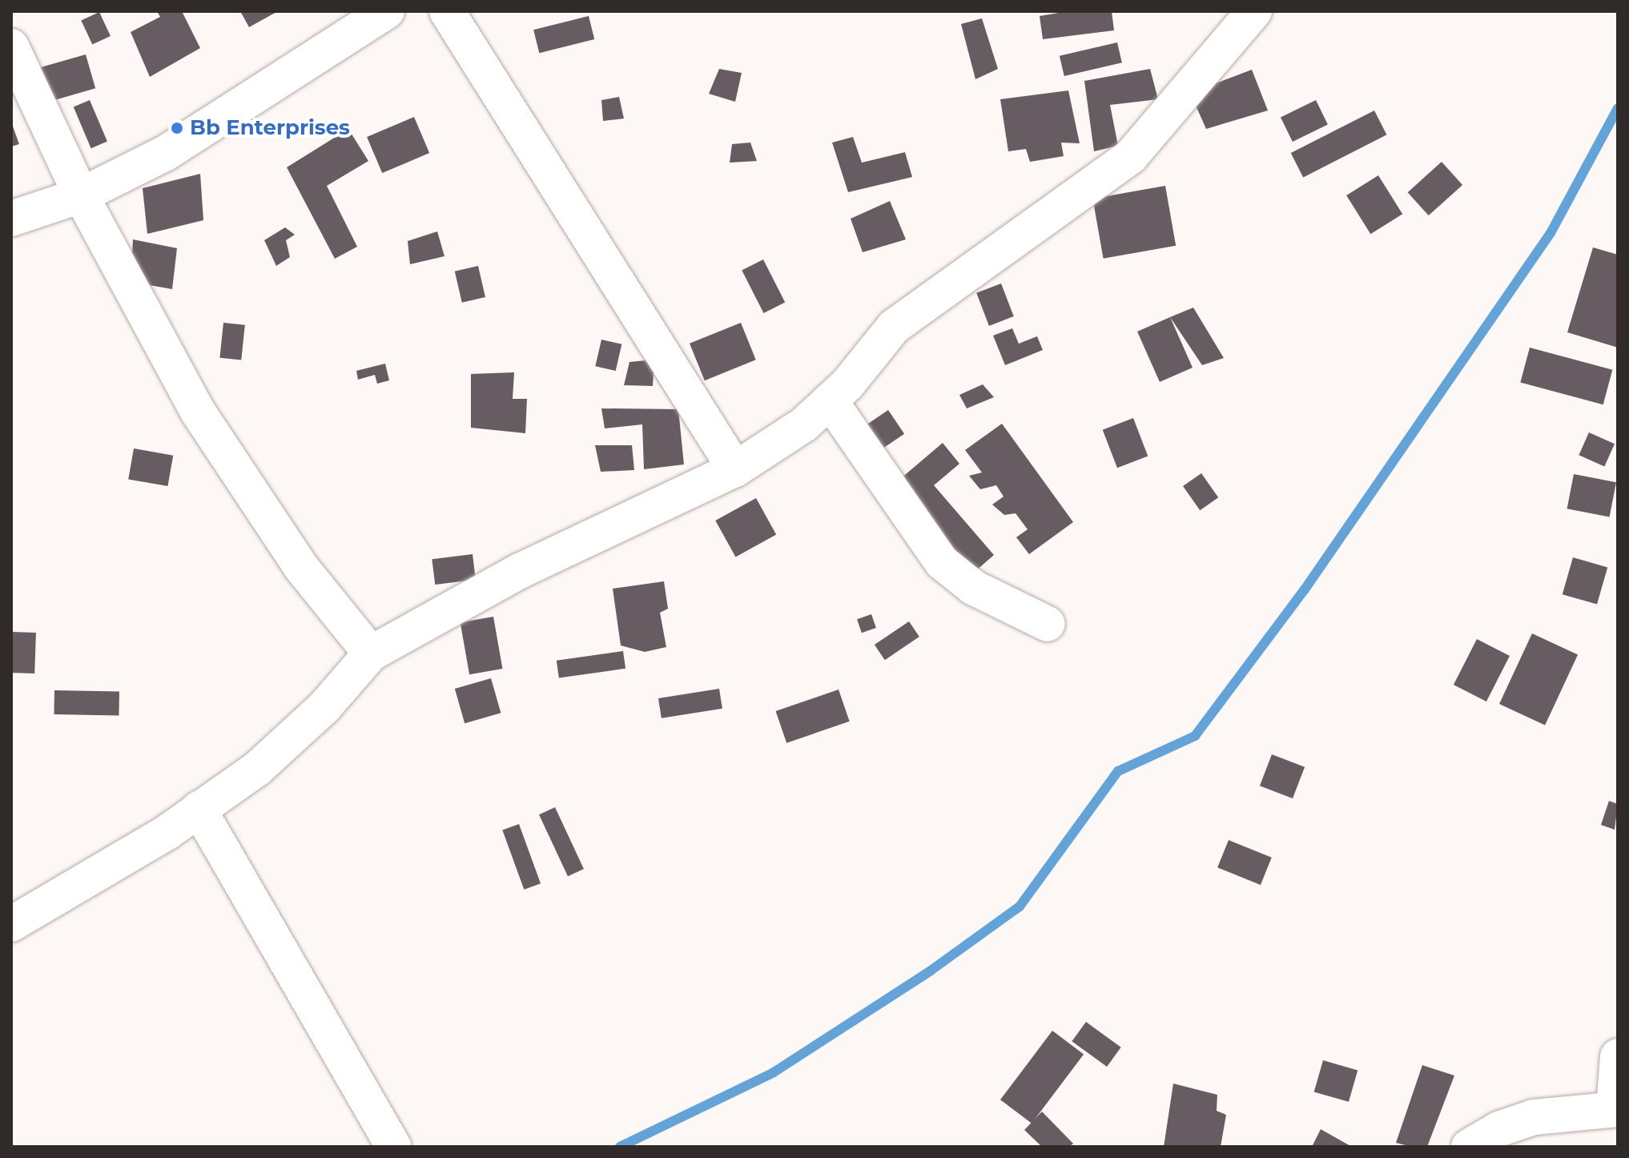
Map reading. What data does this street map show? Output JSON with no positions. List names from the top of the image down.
{
  "places": ["Bb Enterprises"]
}
